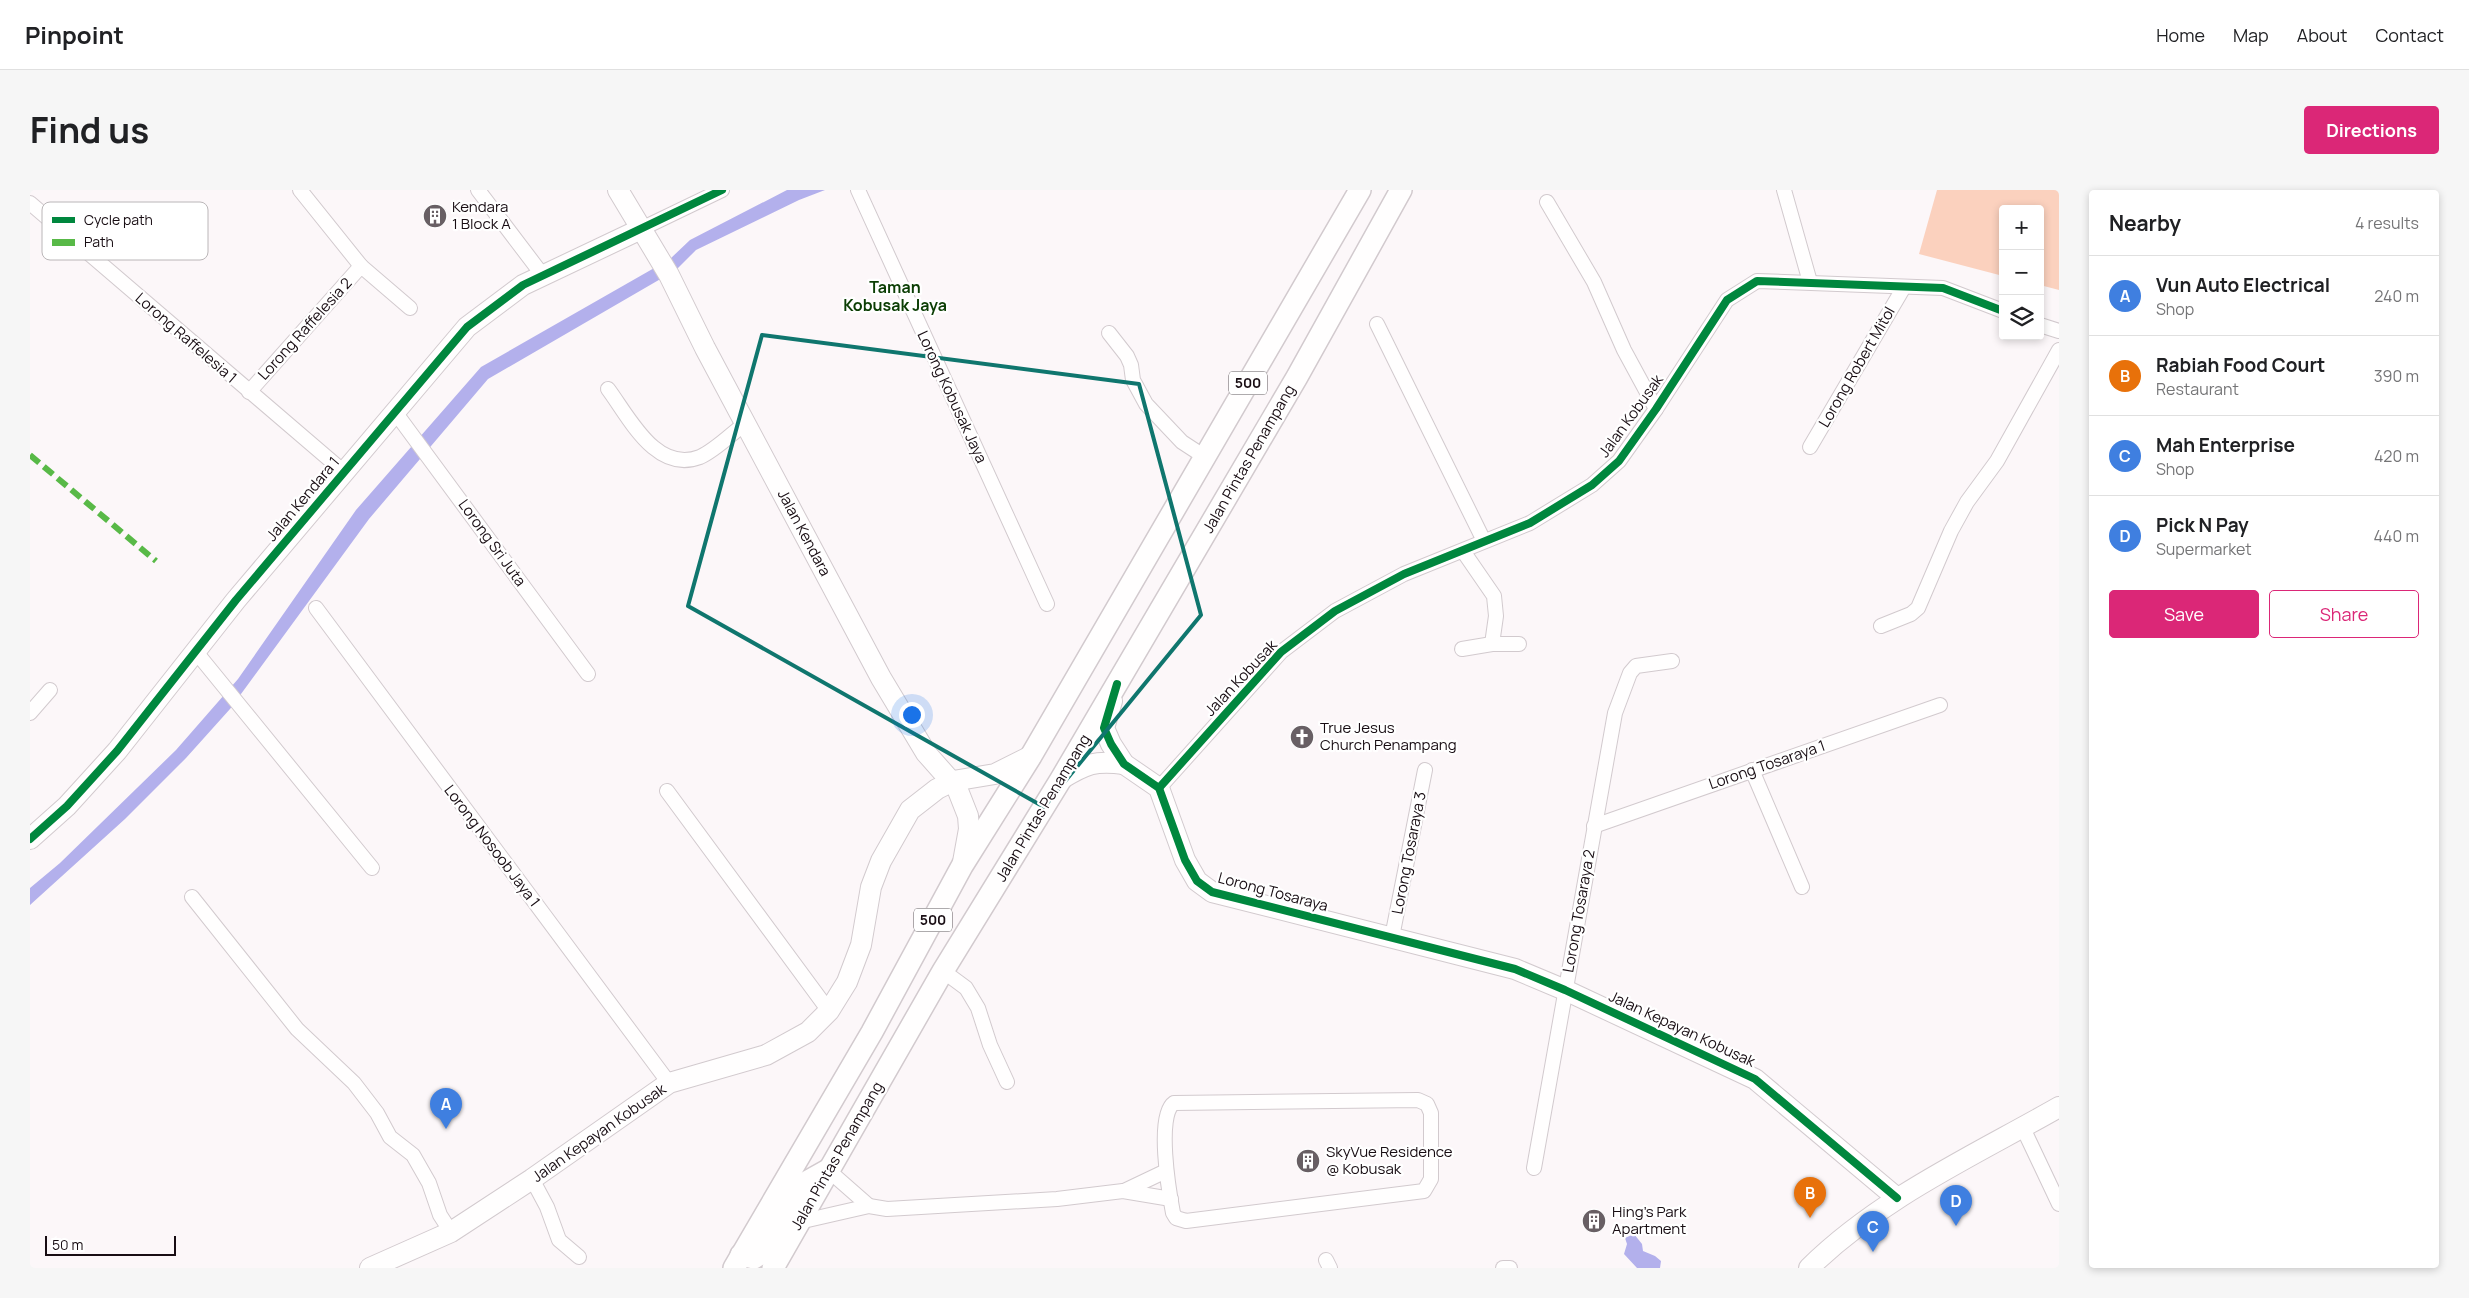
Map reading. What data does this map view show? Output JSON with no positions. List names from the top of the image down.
{
  "streets": {
    "main road": ["500", "Jalan Pintas Penampang"],
    "street": [
      "Lorong Raffelesia 2",
      "Lorong Raffelesia 1",
      "Lorong Robert Mitol",
      "Lorong Kobusak Jaya",
      "Jalan Kobusak",
      "Jalan Kendara 1",
      "Jalan Kendara",
      "Lorong Sri Juta",
      "Lorong Tosaraya 1",
      "Lorong Nosoob Jaya 1",
      "Lorong Tosaraya 3",
      "Lorong Tosaraya",
      "Lorong Tosaraya 2",
      "Jalan Kepayan Kobusak"
    ]
  },
  "crossings": [
    ["Lorong Raffelesia 2", "Lorong Raffelesia 1"],
    ["Lorong Raffelesia 1", "Jalan Kendara 1"],
    ["Lorong Robert Mitol", "Jalan Kobusak"],
    ["500", "Jalan Kepayan Kobusak"],
    ["Jalan Kobusak", "Lorong Tosaraya"],
    ["Jalan Kendara 1", "Jalan Kendara"],
    ["Jalan Kendara 1", "Lorong Sri Juta"],
    ["Jalan Kendara", "Jalan Kepayan Kobusak"],
    ["Lorong Tosaraya 1", "Lorong Tosaraya 2"],
    ["Lorong Nosoob Jaya 1", "Jalan Kepayan Kobusak"],
    ["Lorong Tosaraya 3", "Lorong Tosaraya"],
    ["Lorong Tosaraya", "Lorong Tosaraya 2"],
    ["Lorong Tosaraya", "Jalan Kepayan Kobusak"],
    ["Lorong Tosaraya 2", "Jalan Kepayan Kobusak"]
  ],
  "districts": ["Taman Kobusak Jaya"],
  "places": {
    "building": ["Kendara 1 Block A", "SkyVue Residence @ Kobusak", "Hing's Park Apartment"],
    "church": ["True Jesus Church Penampang"]
  },
  "legend": ["Cycle path", "Path"],
  "scale_bar": "50 m",
  "page": {
    "header": "Pinpoint",
    "nav": [
      "Home",
      "Map",
      "About",
      "Contact"
    ],
    "title": "Find us",
    "buttons": [
      "Directions",
      ["Save", "Share"]
    ],
    "heading": ["Nearby", "4 results"],
    "map_buttons": ["+", "−"],
    "list": [
      {
        "mark": "A",
        "name": "Vun Auto Electrical",
        "note": "Shop",
        "value": "240 m"
      },
      {
        "mark": "B",
        "name": "Rabiah Food Court",
        "note": "Restaurant",
        "value": "390 m"
      },
      {
        "mark": "C",
        "name": "Mah Enterprise",
        "note": "Shop",
        "value": "420 m"
      },
      {
        "mark": "D",
        "name": "Pick N Pay",
        "note": "Supermarket",
        "value": "440 m"
      }
    ],
    "pins": [
      "A",
      "B",
      "D",
      "C"
    ],
    "scale": "50 m"
  }
}
